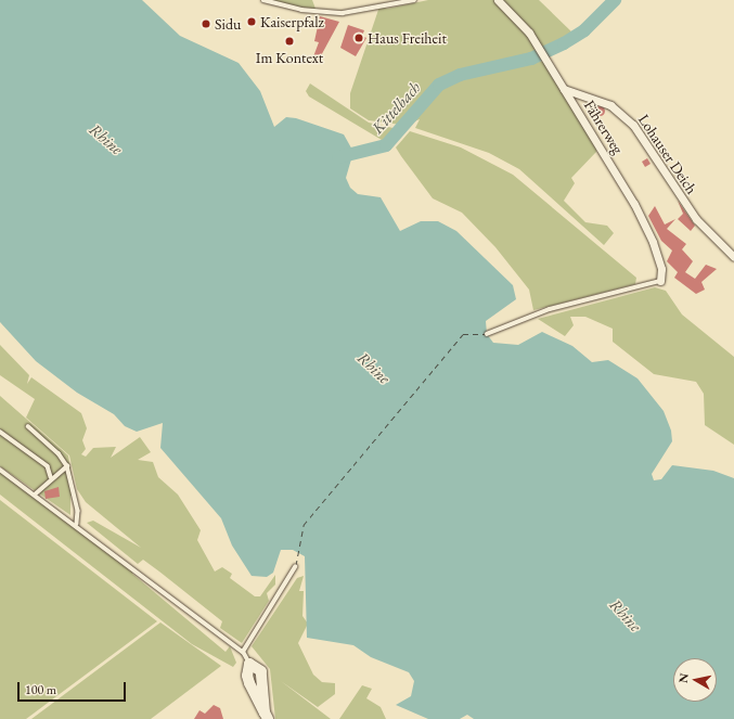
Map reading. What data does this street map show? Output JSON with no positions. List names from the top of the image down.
{
  "streets": {
    "street": ["Fährerweg", "Lohauser Deich"]
  },
  "crossings": [
    ["Fährerweg", "Lohauser Deich"]
  ],
  "water": ["Kittelbach", "Rhine"],
  "places": [
    "Kaiserpfalz",
    "Sidu",
    "Haus Freiheit",
    "Im Kontext"
  ],
  "scale_bar": "100 m",
  "north": "left"
}
